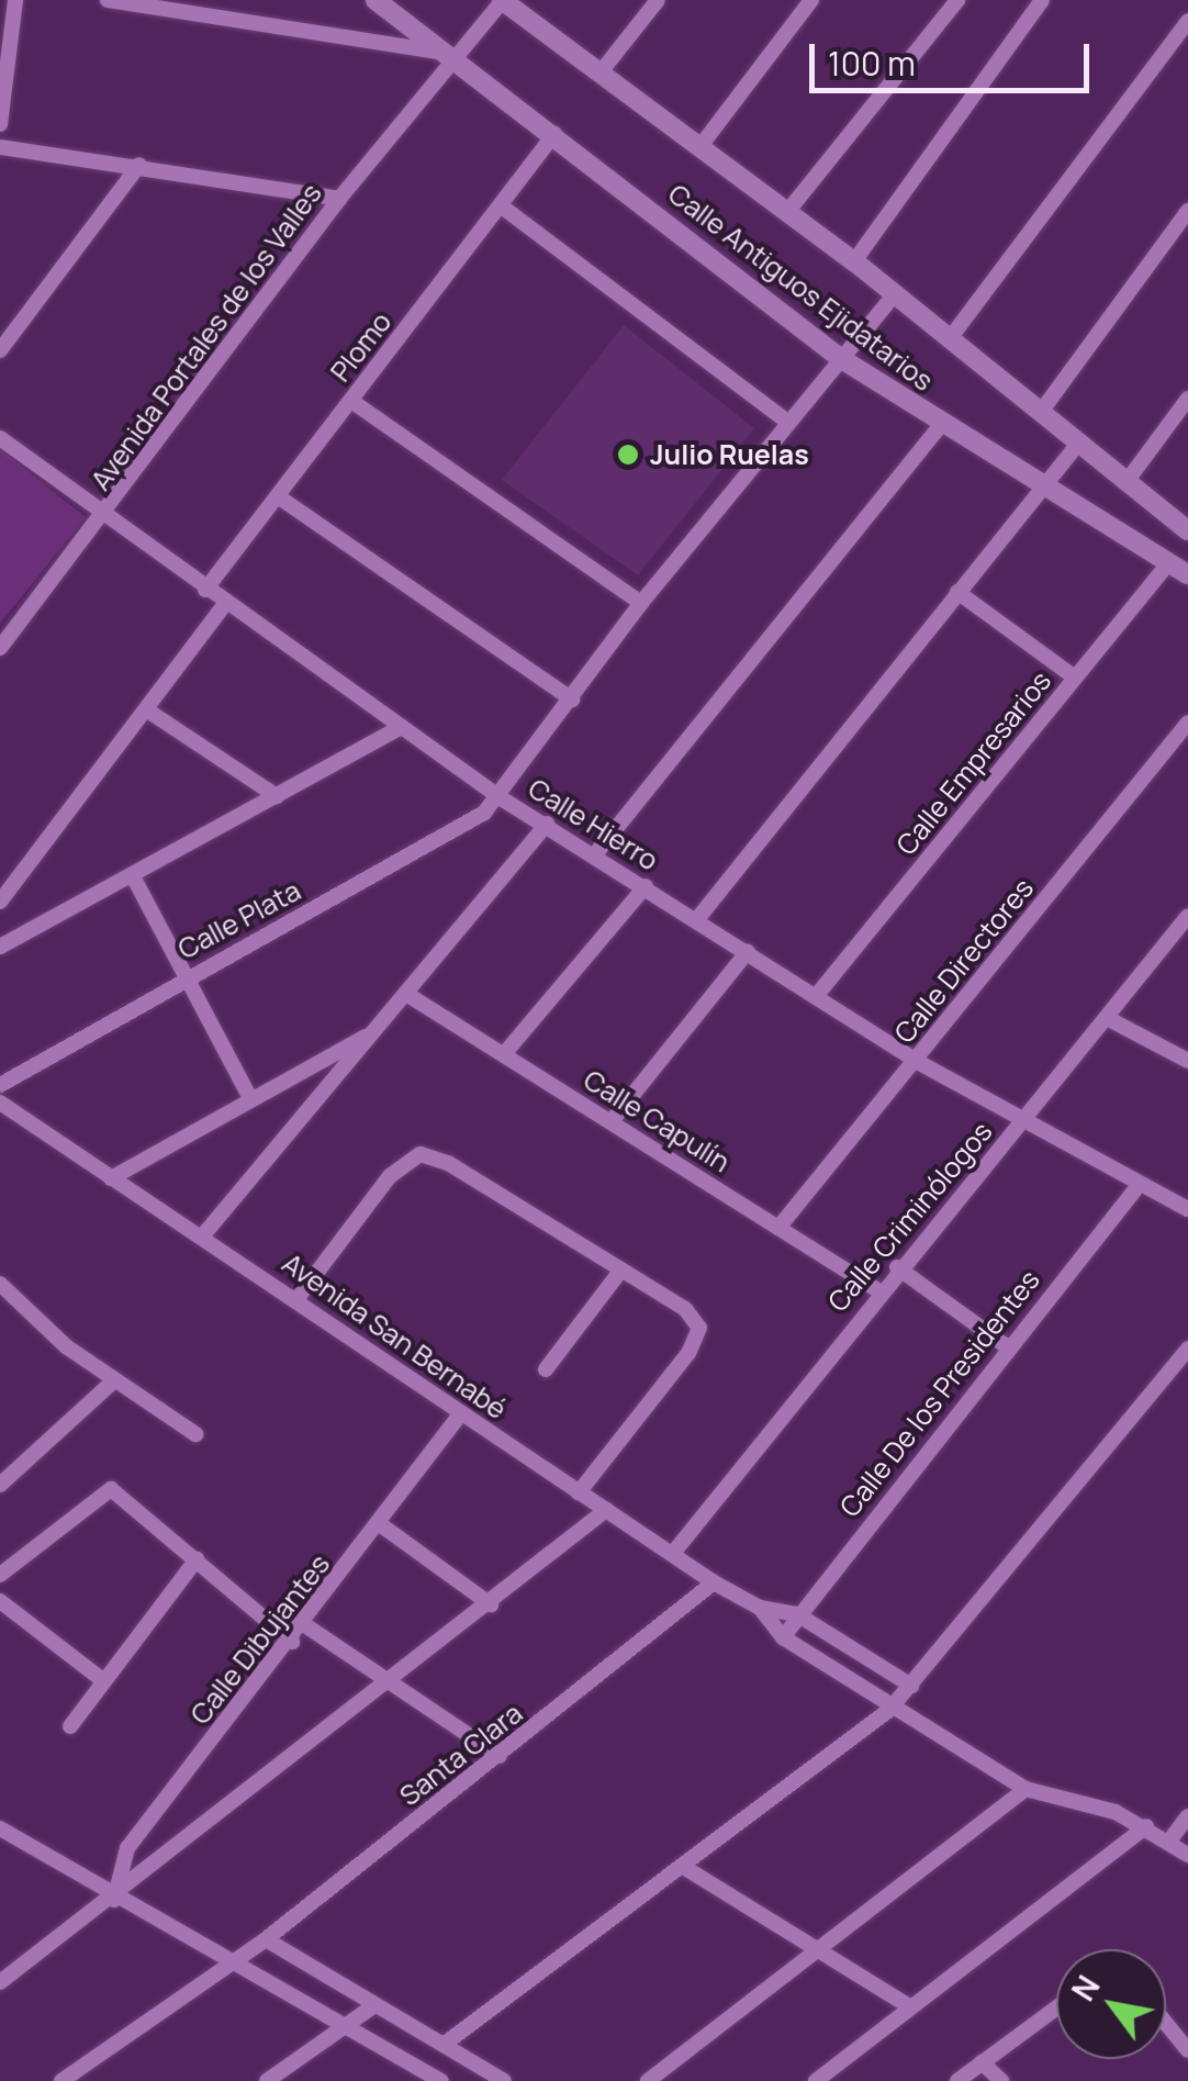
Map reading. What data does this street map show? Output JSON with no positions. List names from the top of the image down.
{
  "streets": {
    "street": [
      "Calle Antiguos Ejidatarios",
      "Avenida Portales de los Valles",
      "Plomo",
      "Calle Empresarios",
      "Calle Hierro",
      "Calle Plata",
      "Calle Directores",
      "Calle Capulín",
      "Calle Criminólogos",
      "Avenida San Bernabé",
      "Calle De los Presidentes",
      "Calle Dibujantes",
      "Santa Clara"
    ]
  },
  "crossings": [
    ["Calle Antiguos Ejidatarios", "Avenida Portales de los Valles"],
    ["Calle Antiguos Ejidatarios", "Plomo"],
    ["Calle Antiguos Ejidatarios", "Calle Empresarios"],
    ["Calle Antiguos Ejidatarios", "Calle Plata"],
    ["Avenida Portales de los Valles", "Calle Hierro"],
    ["Plomo", "Calle Hierro"],
    ["Calle Empresarios", "Calle Hierro"],
    ["Calle Hierro", "Calle Plata"],
    ["Calle Hierro", "Calle Directores"],
    ["Calle Hierro", "Calle Criminólogos"],
    ["Calle Hierro", "Calle De los Presidentes"],
    ["Calle Directores", "Calle Capulín"],
    ["Calle Capulín", "Calle Criminólogos"],
    ["Calle Criminólogos", "Avenida San Bernabé"],
    ["Avenida San Bernabé", "Calle De los Presidentes"],
    ["Avenida San Bernabé", "Calle Dibujantes"],
    ["Avenida San Bernabé", "Santa Clara"]
  ],
  "places": ["Julio Ruelas"],
  "scale_bar": "100 m",
  "north": "top left"
}
